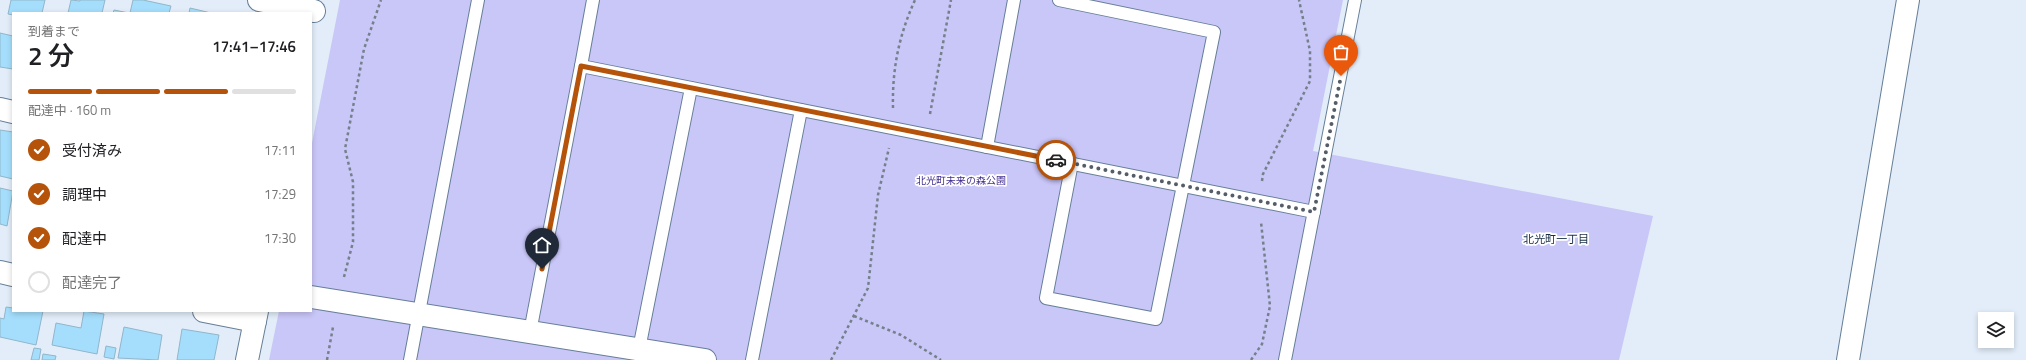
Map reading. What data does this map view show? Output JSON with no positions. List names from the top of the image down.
{
  "districts": ["北光町一丁目"],
  "parks": ["北光町未来の森公園"],
  "page": {
    "heading": ["2 分", "到着まで", "17:41–17:46"],
    "bar": "配達中 · 160 m",
    "list": [
      ["受付済み", "17:11"],
      ["調理中", "17:29"],
      ["配達中", "17:30"],
      "配達完了"
    ]
  }
}
